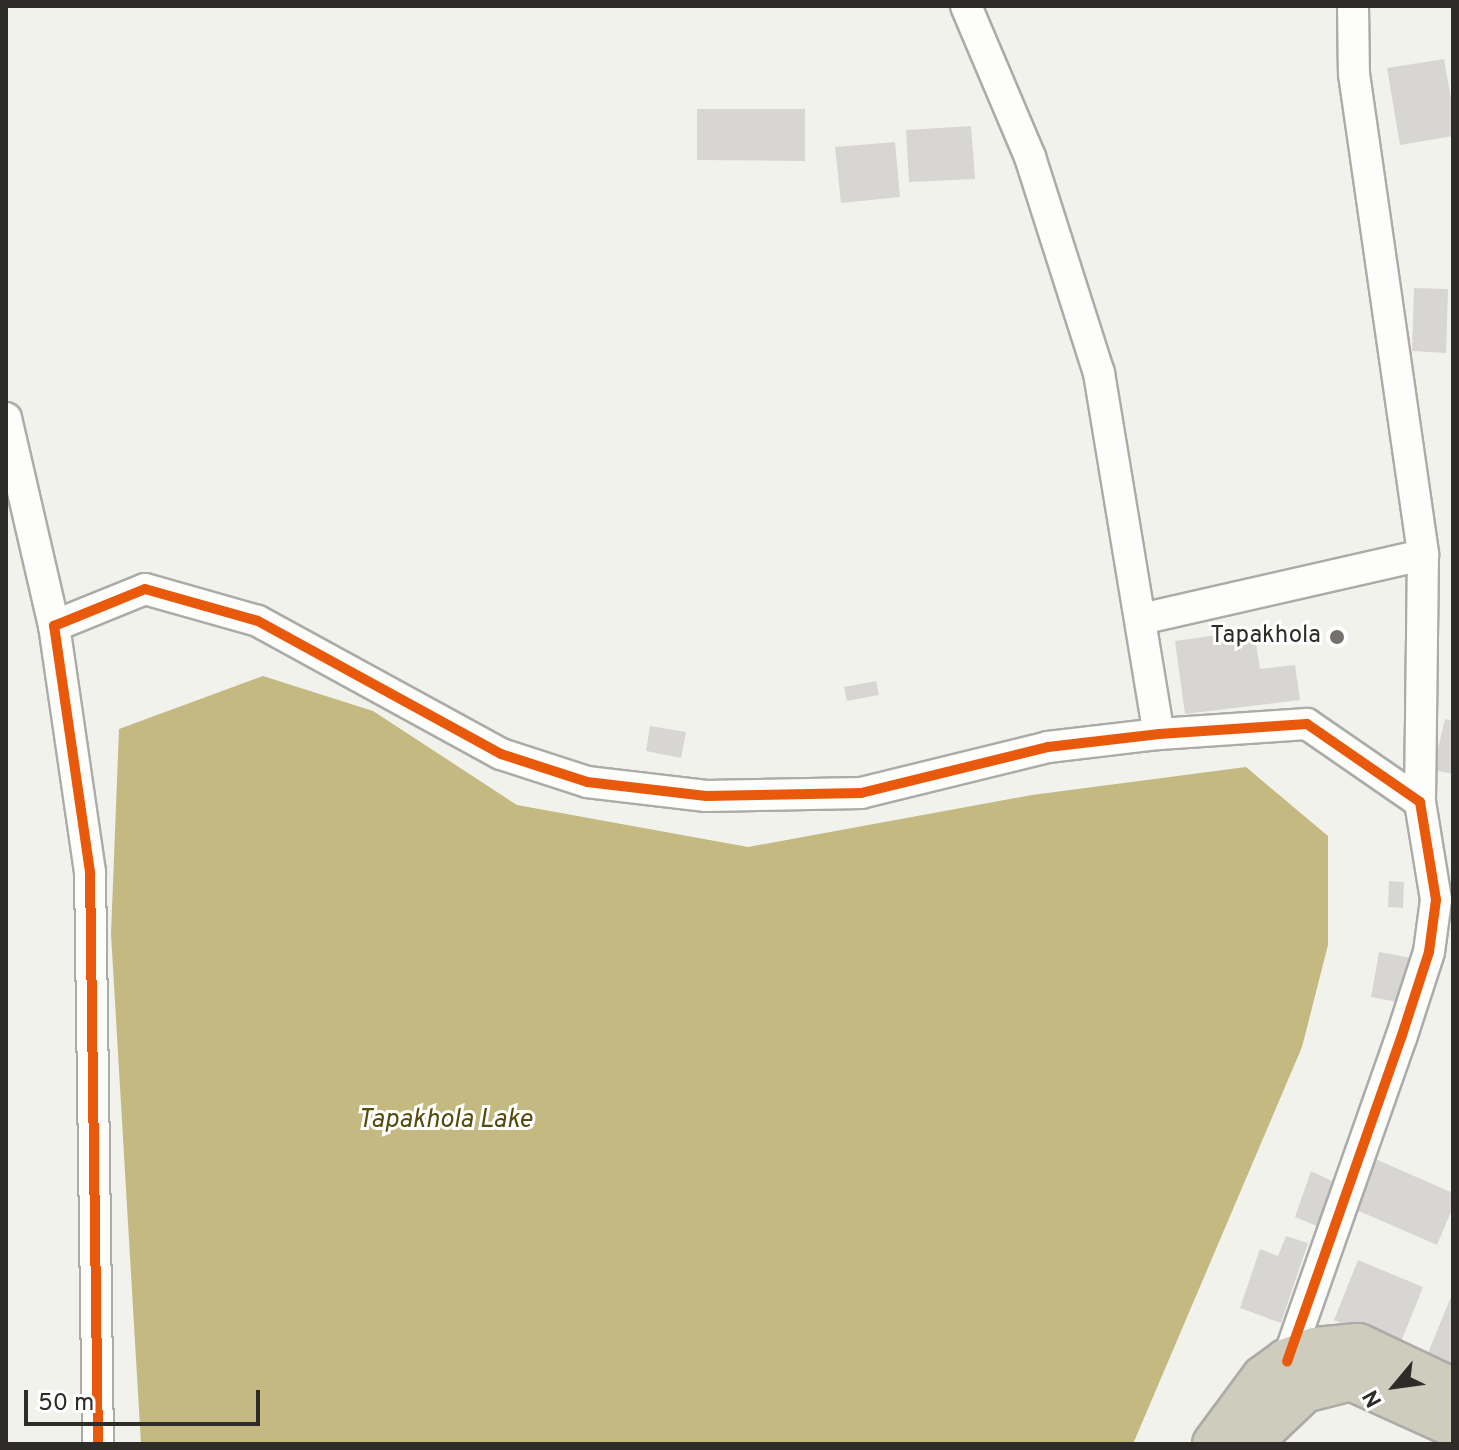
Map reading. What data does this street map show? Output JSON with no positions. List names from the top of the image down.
{
  "water": ["Tapakhola Lake"],
  "places": ["Tapakhola"],
  "scale_bar": "50 m",
  "north": "bottom left"
}
